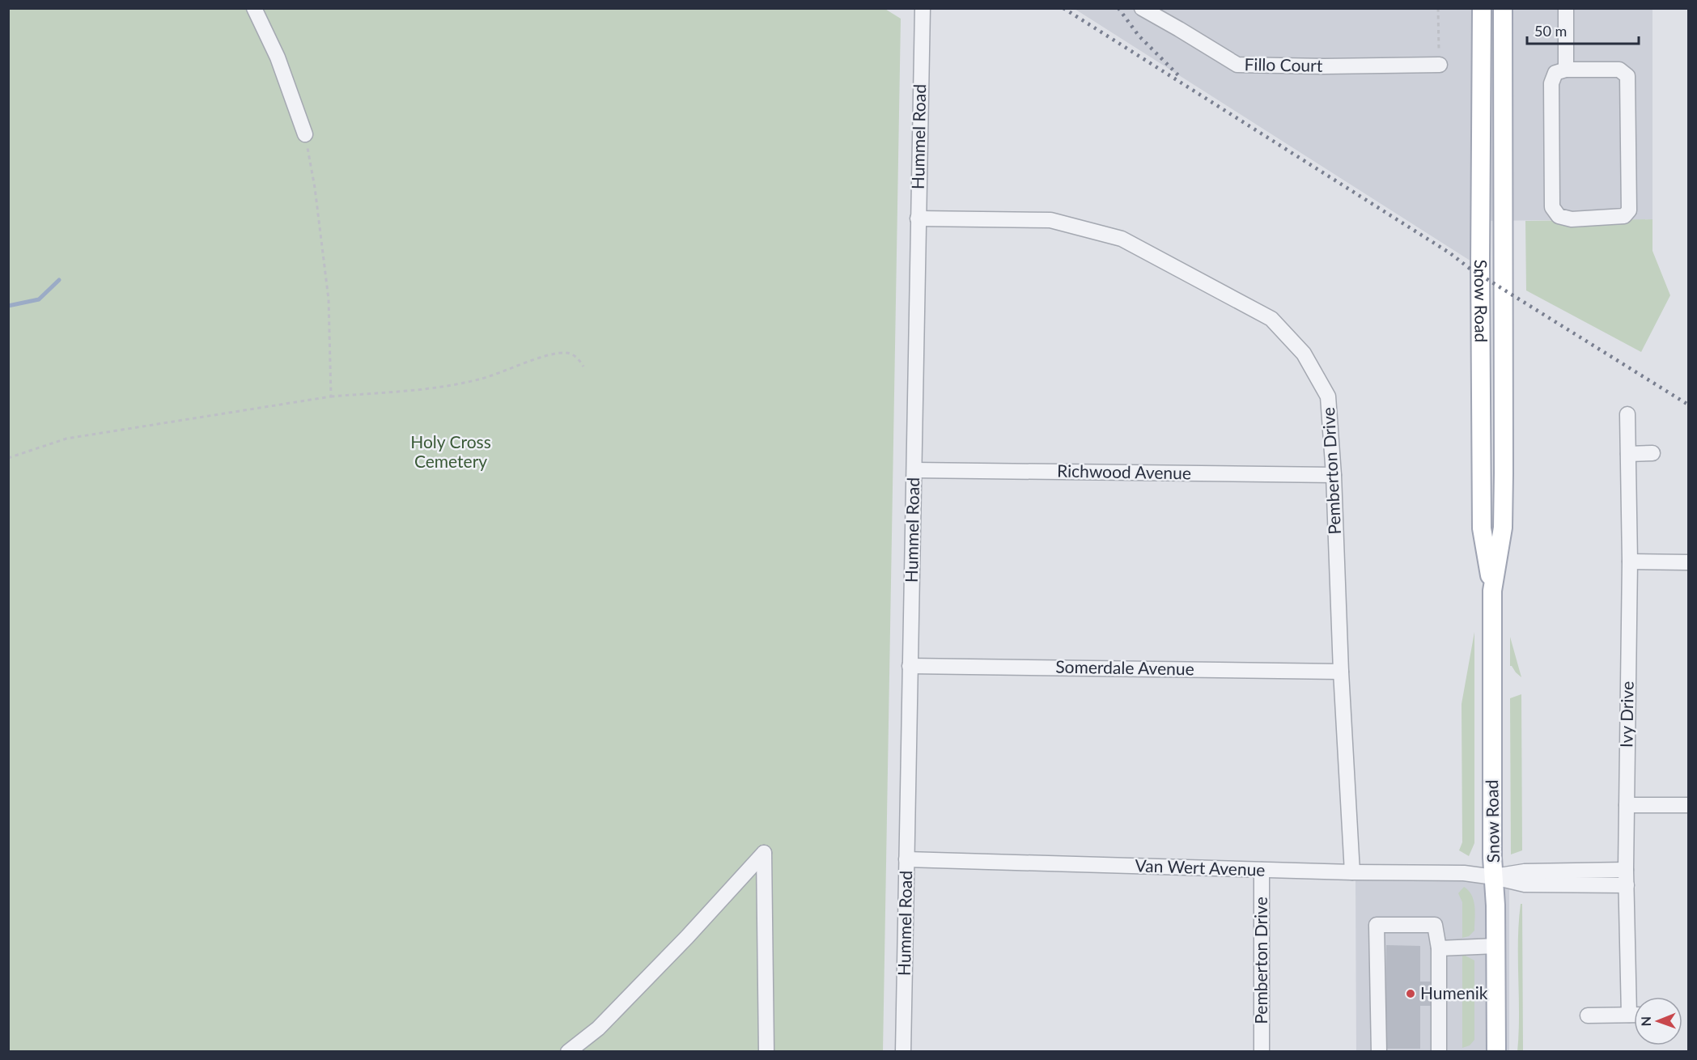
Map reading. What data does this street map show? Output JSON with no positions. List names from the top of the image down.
{
  "streets": {
    "main road": ["Snow Road"],
    "street": [
      "Fillo Court",
      "Hummel Road",
      "Pemberton Drive",
      "Richwood Avenue",
      "Somerdale Avenue",
      "Ivy Drive",
      "Van Wert Avenue"
    ]
  },
  "crossings": [
    ["Hummel Road", "Pemberton Drive"],
    ["Hummel Road", "Richwood Avenue"],
    ["Hummel Road", "Somerdale Avenue"],
    ["Hummel Road", "Van Wert Avenue"],
    ["Snow Road", "Van Wert Avenue"],
    ["Pemberton Drive", "Richwood Avenue"],
    ["Pemberton Drive", "Somerdale Avenue"],
    ["Pemberton Drive", "Van Wert Avenue"],
    ["Ivy Drive", "Van Wert Avenue"]
  ],
  "parks": ["Holy Cross Cemetery"],
  "places": ["Humenik"],
  "scale_bar": "50 m",
  "north": "left"
}
